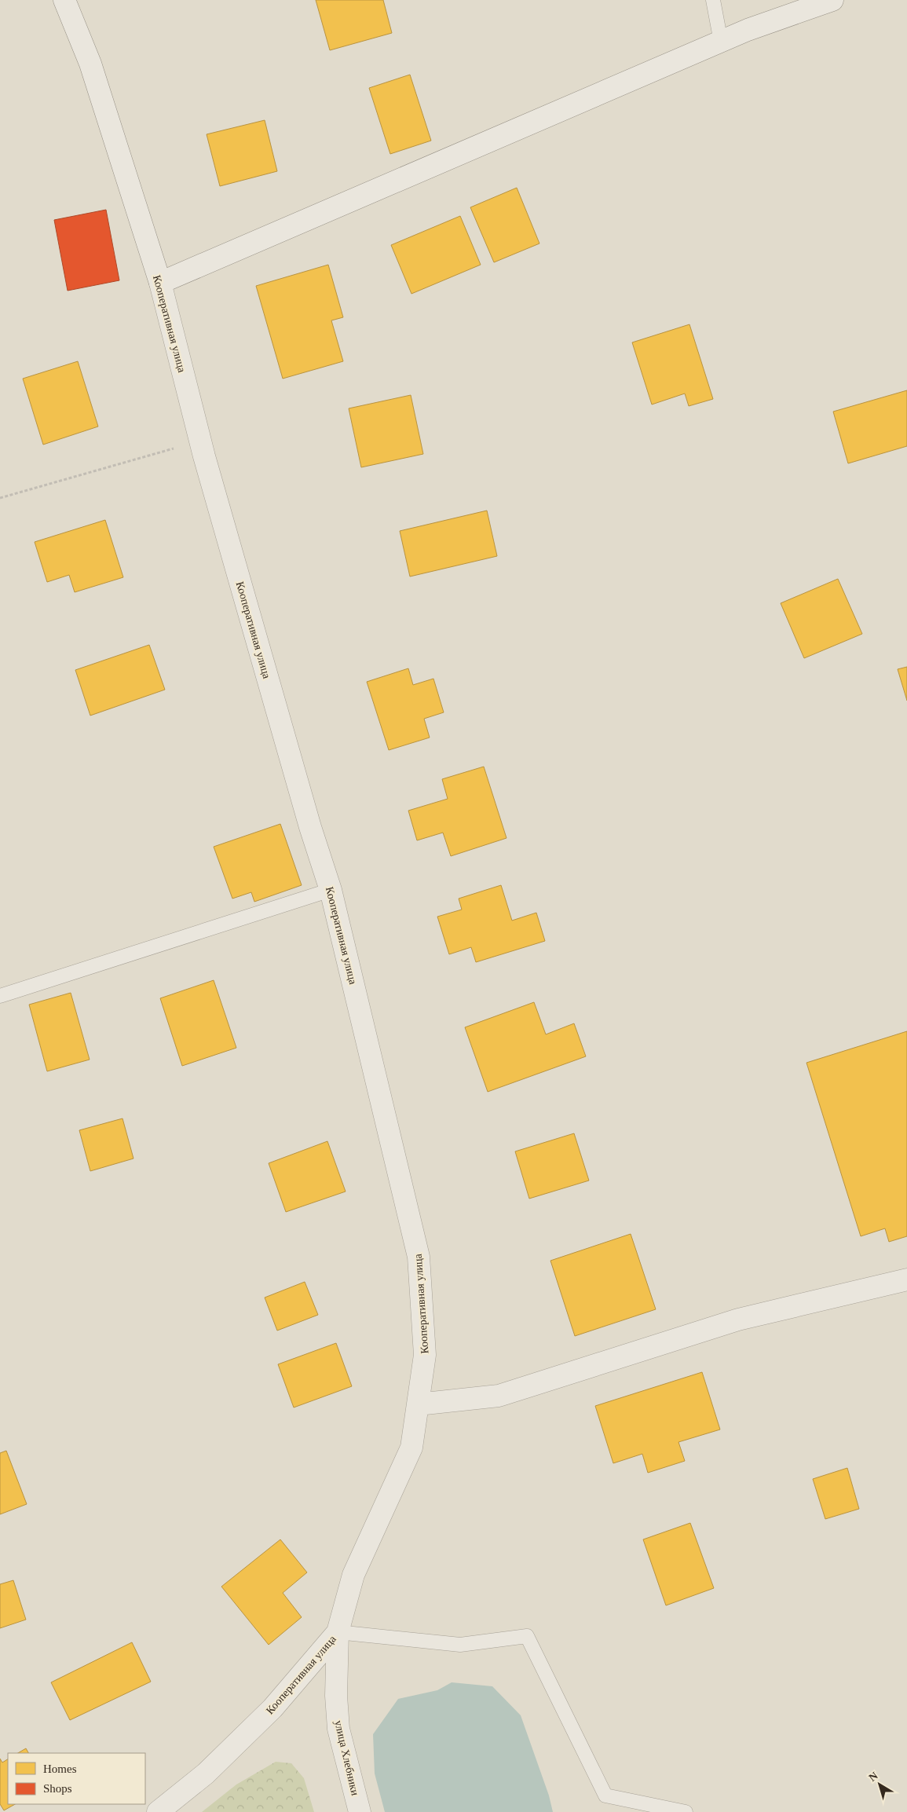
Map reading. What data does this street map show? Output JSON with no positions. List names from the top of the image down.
{
  "streets": {
    "street": ["Кооперативная улица", "улица Хлебники"]
  },
  "crossings": [
    ["Кооперативная улица", "улица Хлебники"]
  ],
  "legend": ["Homes", "Shops"],
  "north": "top left"
}
